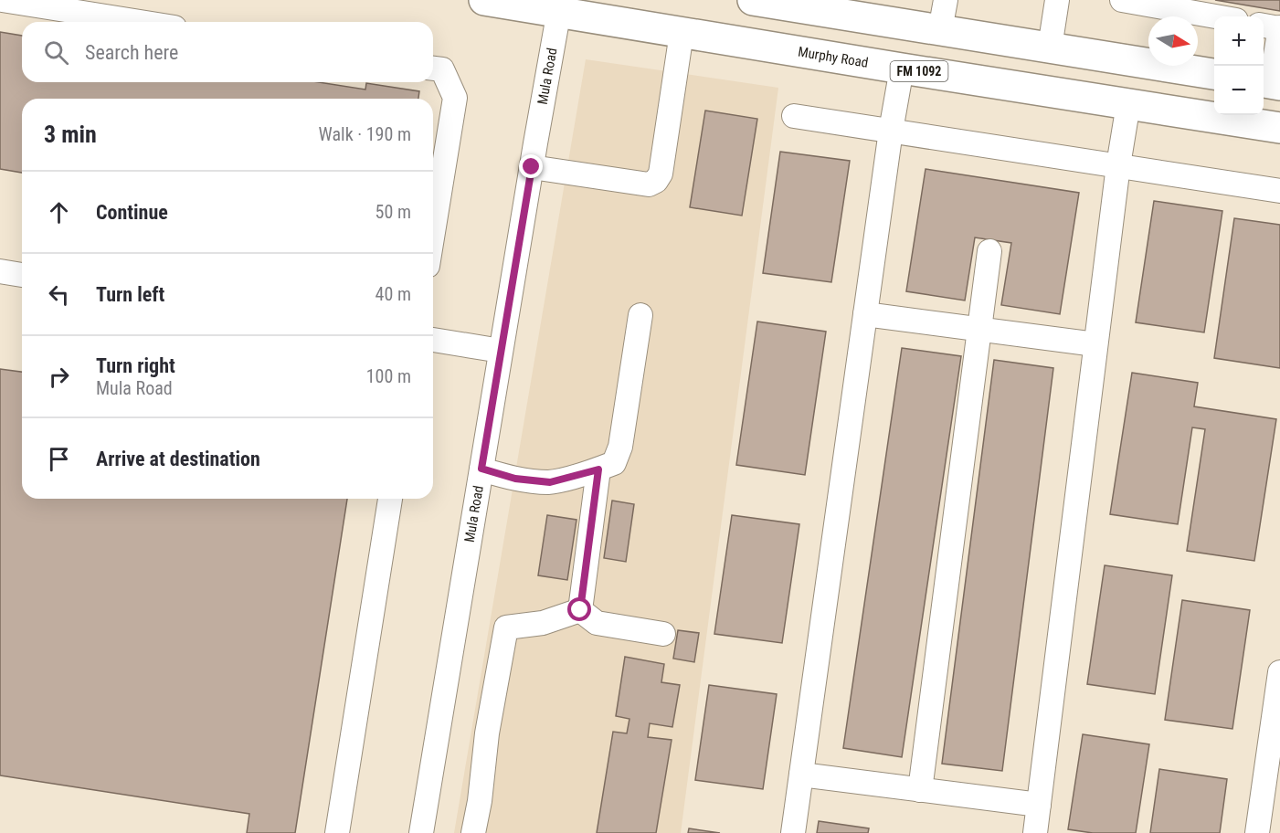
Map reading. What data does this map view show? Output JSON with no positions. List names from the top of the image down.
{
  "streets": {
    "main road": ["Murphy Road", "FM 1092"],
    "street": ["Mula Road"]
  },
  "crossings": [
    ["Murphy Road", "Mula Road"]
  ],
  "north": "right",
  "page": {
    "map_buttons": ["+", "−"],
    "search": "Search here",
    "heading": ["3 min", "Walk · 190 m"],
    "list": [
      ["Continue", "50 m"],
      ["Turn left", "40 m"],
      ["Turn right", "Mula Road", "100 m"],
      "Arrive at destination"
    ]
  }
}
